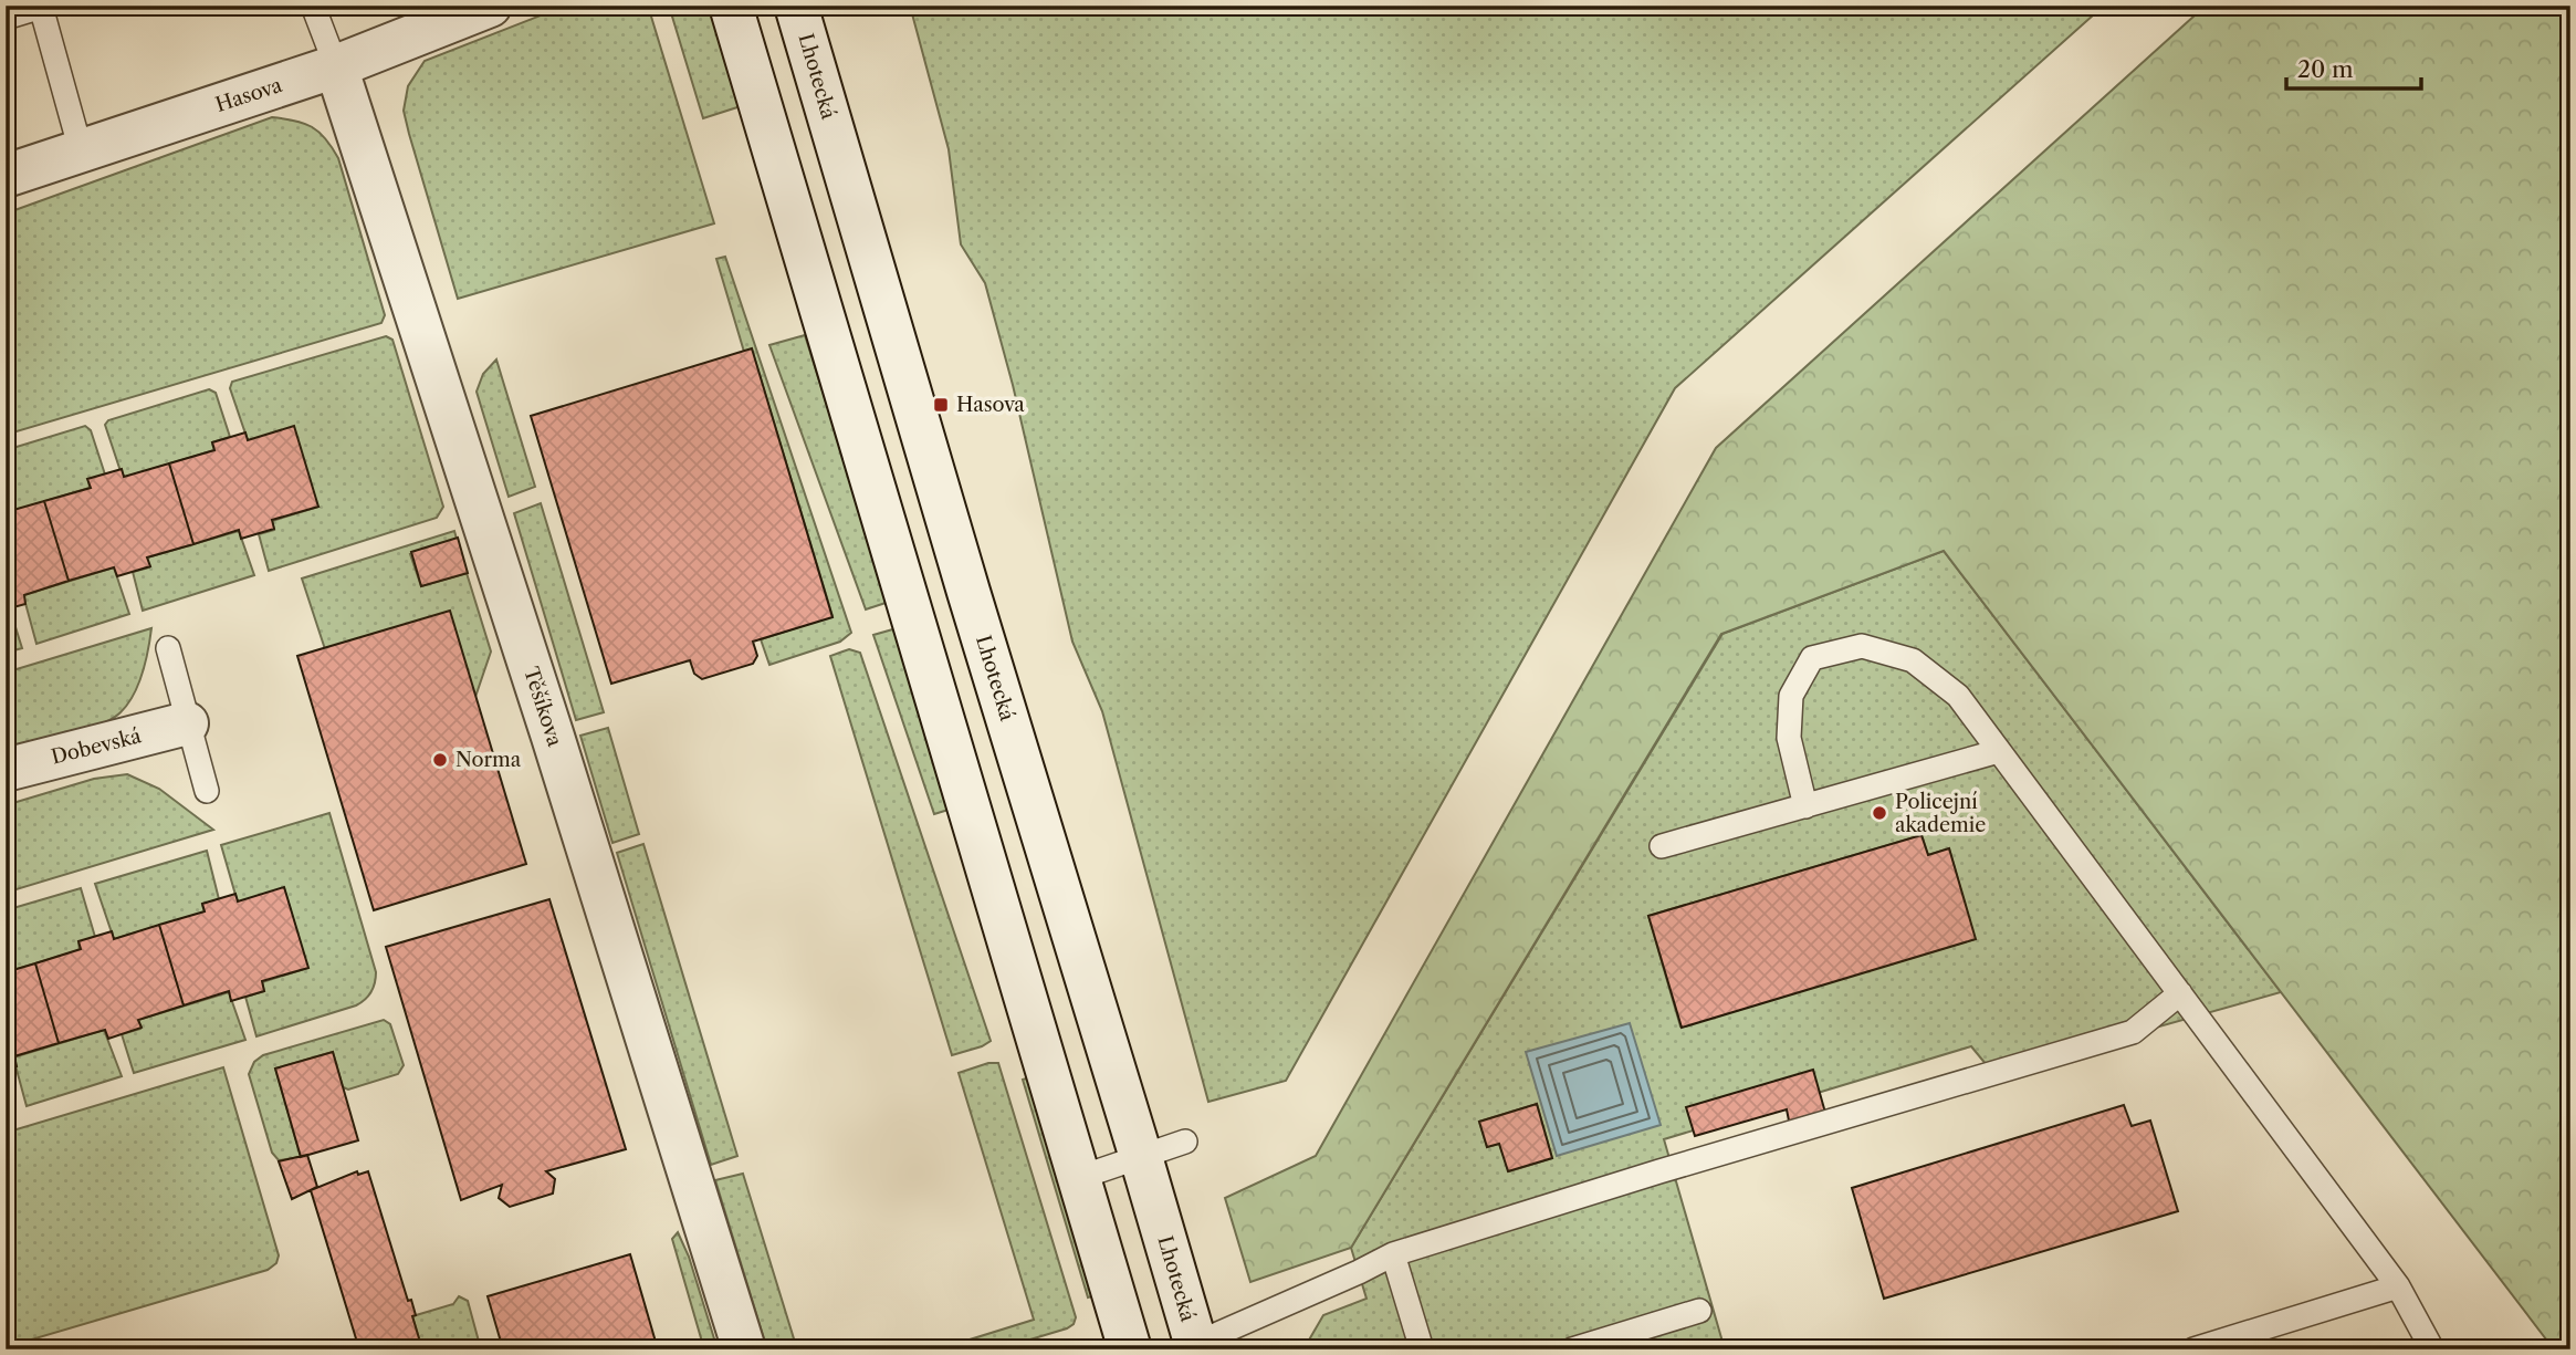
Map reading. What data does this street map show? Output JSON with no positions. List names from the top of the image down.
{
  "streets": {
    "street": [
      "Lhotecká",
      "Hasova",
      "Těšíkova",
      "Dobevská"
    ]
  },
  "crossings": [
    ["Hasova", "Těšíkova"]
  ],
  "places": {
    "transit": ["Hasova"],
    "other": ["Norma", "Policejní akademie"]
  },
  "scale_bar": "20 m"
}
